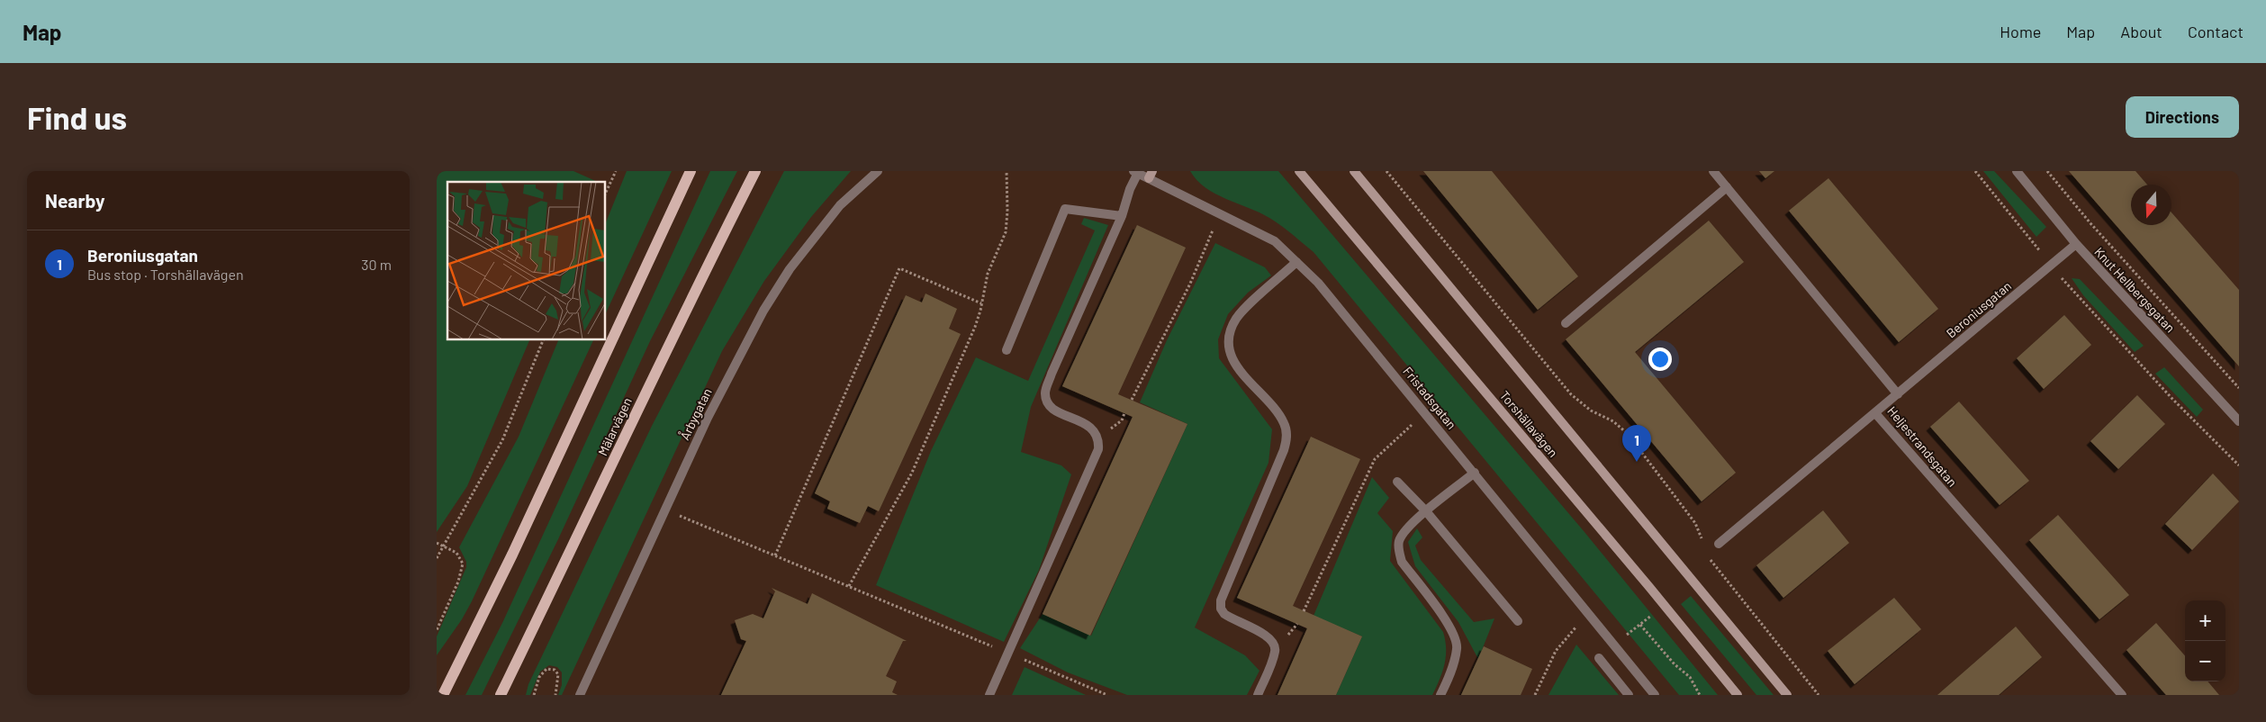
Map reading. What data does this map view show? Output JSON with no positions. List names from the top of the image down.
{
  "streets": {
    "main road": ["Torshällavägen", "Mälarvägen"],
    "street": [
      "Knut Hellbergsgatan",
      "Beroniusgatan",
      "Fristadsgatan",
      "Årbygatan",
      "Heljestrandsgatan"
    ]
  },
  "crossings": [
    ["Knut Hellbergsgatan", "Beroniusgatan"],
    ["Beroniusgatan", "Heljestrandsgatan"]
  ],
  "north": "bottom",
  "page": {
    "header": "Map",
    "nav": [
      "Home",
      "Map",
      "About",
      "Contact"
    ],
    "buttons": "Directions",
    "title": "Find us",
    "heading": "Nearby",
    "list": [
      {
        "mark": "1",
        "name": "Beroniusgatan",
        "note": "Bus stop · Torshällavägen",
        "value": "30 m"
      }
    ],
    "pins": "1",
    "map_buttons": ["+", "−"]
  }
}
